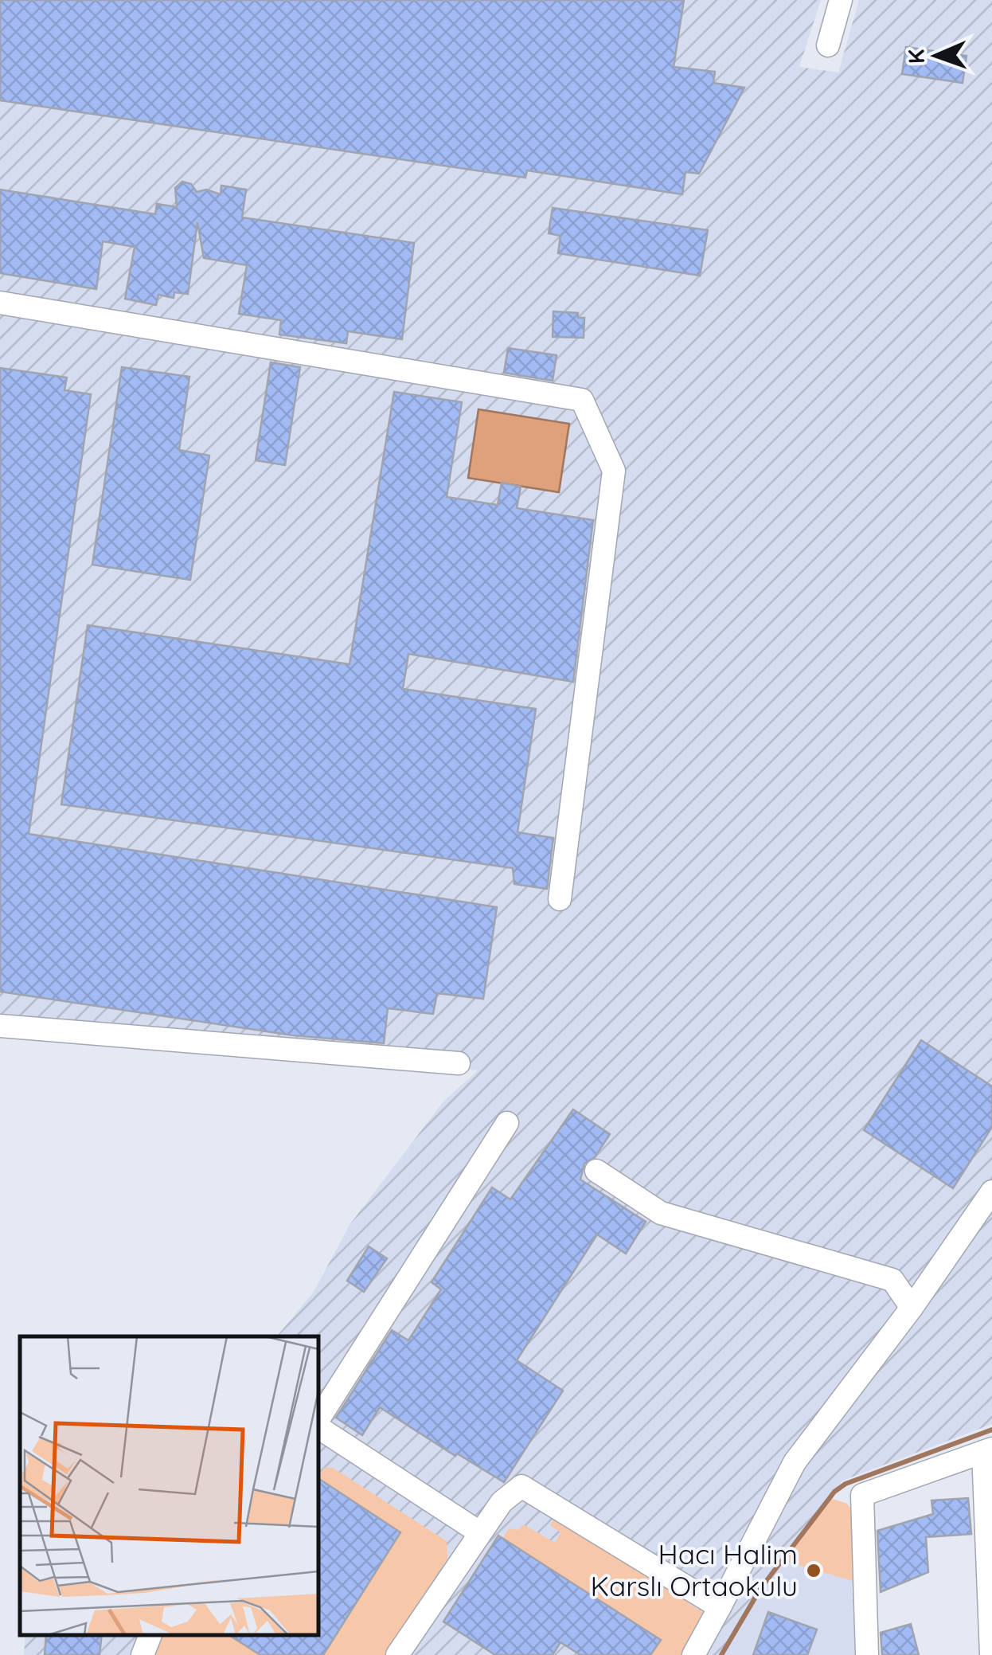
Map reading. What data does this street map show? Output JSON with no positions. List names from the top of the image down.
{
  "places": ["Hacı Halim Karslı Ortaokulu"],
  "north": "left"
}
